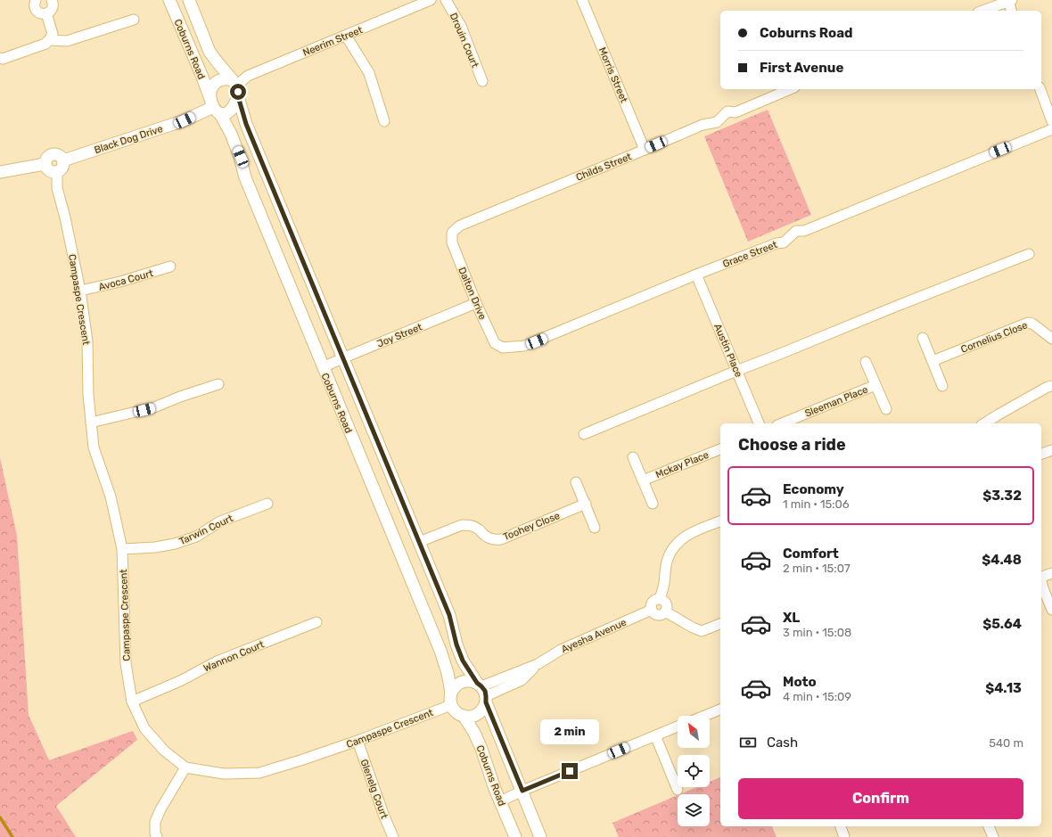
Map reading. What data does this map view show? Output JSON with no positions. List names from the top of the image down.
{
  "streets": {
    "street": [
      "Drouin Court",
      "Neerim Street",
      "Coburns Road",
      "Morris Street",
      "Black Dog Drive",
      "Childs Street",
      "Grace Street",
      "Avoca Court",
      "Dalton Drive",
      "Campaspe Crescent",
      "Joy Street",
      "Cornelius Close",
      "Austin Place",
      "Sleeman Place",
      "Mckay Place",
      "Toohey Close",
      "Tarwin Court",
      "Ayesha Avenue",
      "Wannon Court",
      "Glenelg Court"
    ]
  },
  "crossings": [
    ["Neerim Street", "Coburns Road"],
    ["Neerim Street", "Black Dog Drive"],
    ["Coburns Road", "Black Dog Drive"],
    ["Coburns Road", "Campaspe Crescent"],
    ["Coburns Road", "Joy Street"],
    ["Coburns Road", "Toohey Close"],
    ["Coburns Road", "Ayesha Avenue"],
    ["Morris Street", "Childs Street"],
    ["Black Dog Drive", "Campaspe Crescent"],
    ["Childs Street", "Dalton Drive"],
    ["Grace Street", "Dalton Drive"],
    ["Grace Street", "Austin Place"],
    ["Avoca Court", "Campaspe Crescent"],
    ["Dalton Drive", "Joy Street"],
    ["Campaspe Crescent", "Tarwin Court"],
    ["Campaspe Crescent", "Ayesha Avenue"],
    ["Campaspe Crescent", "Wannon Court"],
    ["Campaspe Crescent", "Glenelg Court"]
  ],
  "north": "top left",
  "page": {
    "banner": ["Coburns Road", "First Avenue"],
    "heading": "Choose a ride",
    "list": [
      {
        "name": "Economy",
        "note": "1 min · 15:06",
        "value": "$3.32"
      },
      {
        "name": "Comfort",
        "note": "2 min · 15:07",
        "value": "$4.48"
      },
      {
        "name": "XL",
        "note": "3 min · 15:08",
        "value": "$5.64"
      },
      {
        "name": "Moto",
        "note": "4 min · 15:09",
        "value": "$4.13"
      }
    ],
    "bubble": "2 min",
    "pay": ["Cash", "540 m"],
    "buttons": "Confirm"
  }
}
